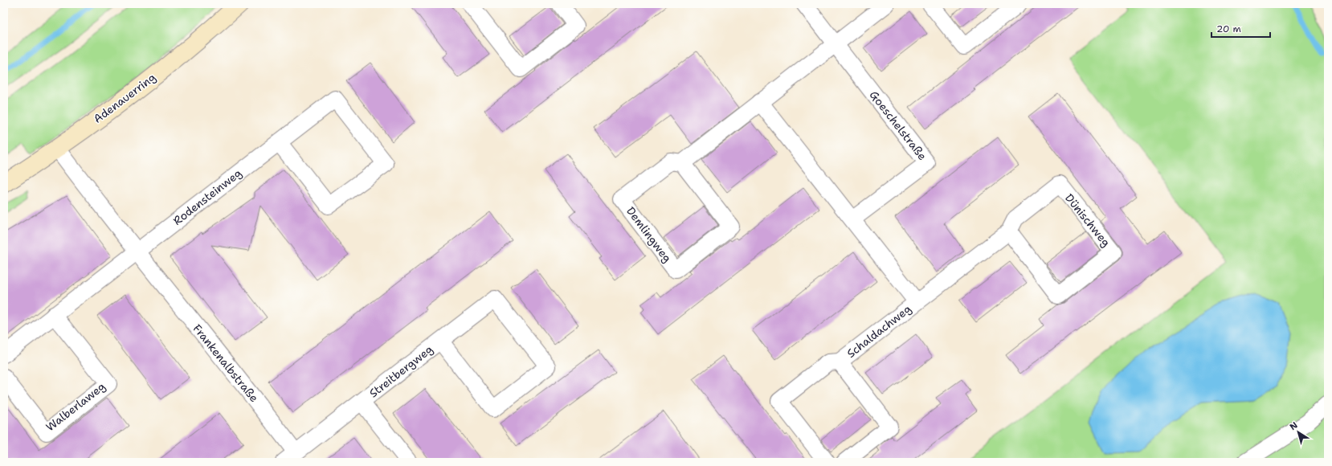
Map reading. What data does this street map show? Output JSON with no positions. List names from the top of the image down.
{
  "streets": {
    "main road": ["Adenauerring"],
    "street": [
      "Goeschelstraße",
      "Rodensteinweg",
      "Dünischweg",
      "Demlingweg",
      "Schaldachweg",
      "Frankenalbstraße",
      "Streitbergweg",
      "Walberlaweg"
    ]
  },
  "crossings": [
    ["Adenauerring", "Frankenalbstraße"],
    ["Rodensteinweg", "Frankenalbstraße"],
    ["Dünischweg", "Schaldachweg"],
    ["Frankenalbstraße", "Streitbergweg"]
  ],
  "scale_bar": "20 m",
  "north": "top left"
}
